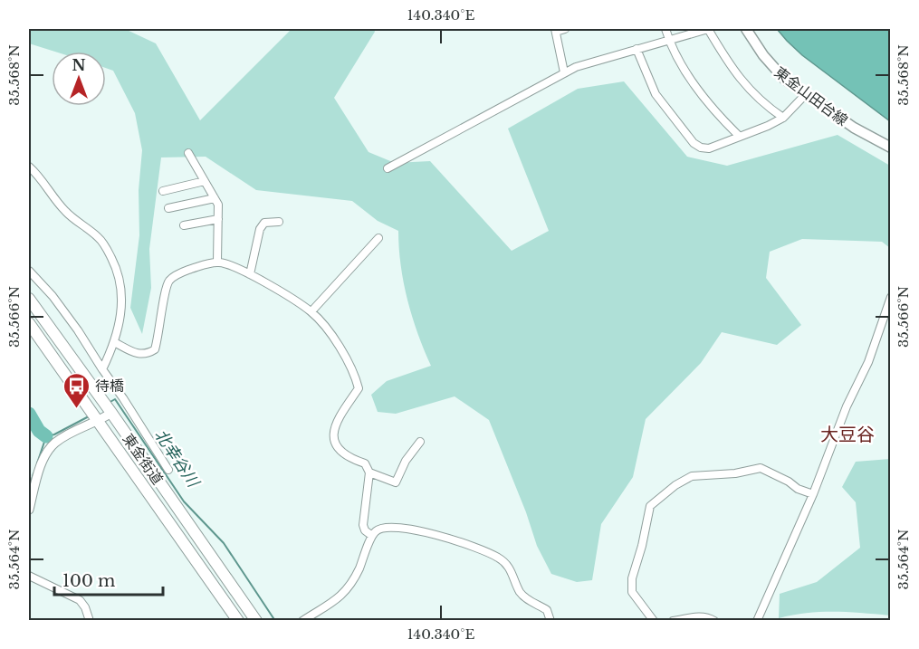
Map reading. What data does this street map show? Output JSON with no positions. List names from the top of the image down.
{
  "streets": {
    "highway": ["東金街道"],
    "main road": ["東金山田台線"]
  },
  "districts": ["大豆谷"],
  "water": ["北幸谷川"],
  "places": {
    "bus stop": ["待橋"]
  },
  "scale_bar": "100 m",
  "north": "top",
  "coordinates": [
    "140.340°E",
    "35.568°N",
    "35.566°N",
    "35.564°N"
  ]
}
